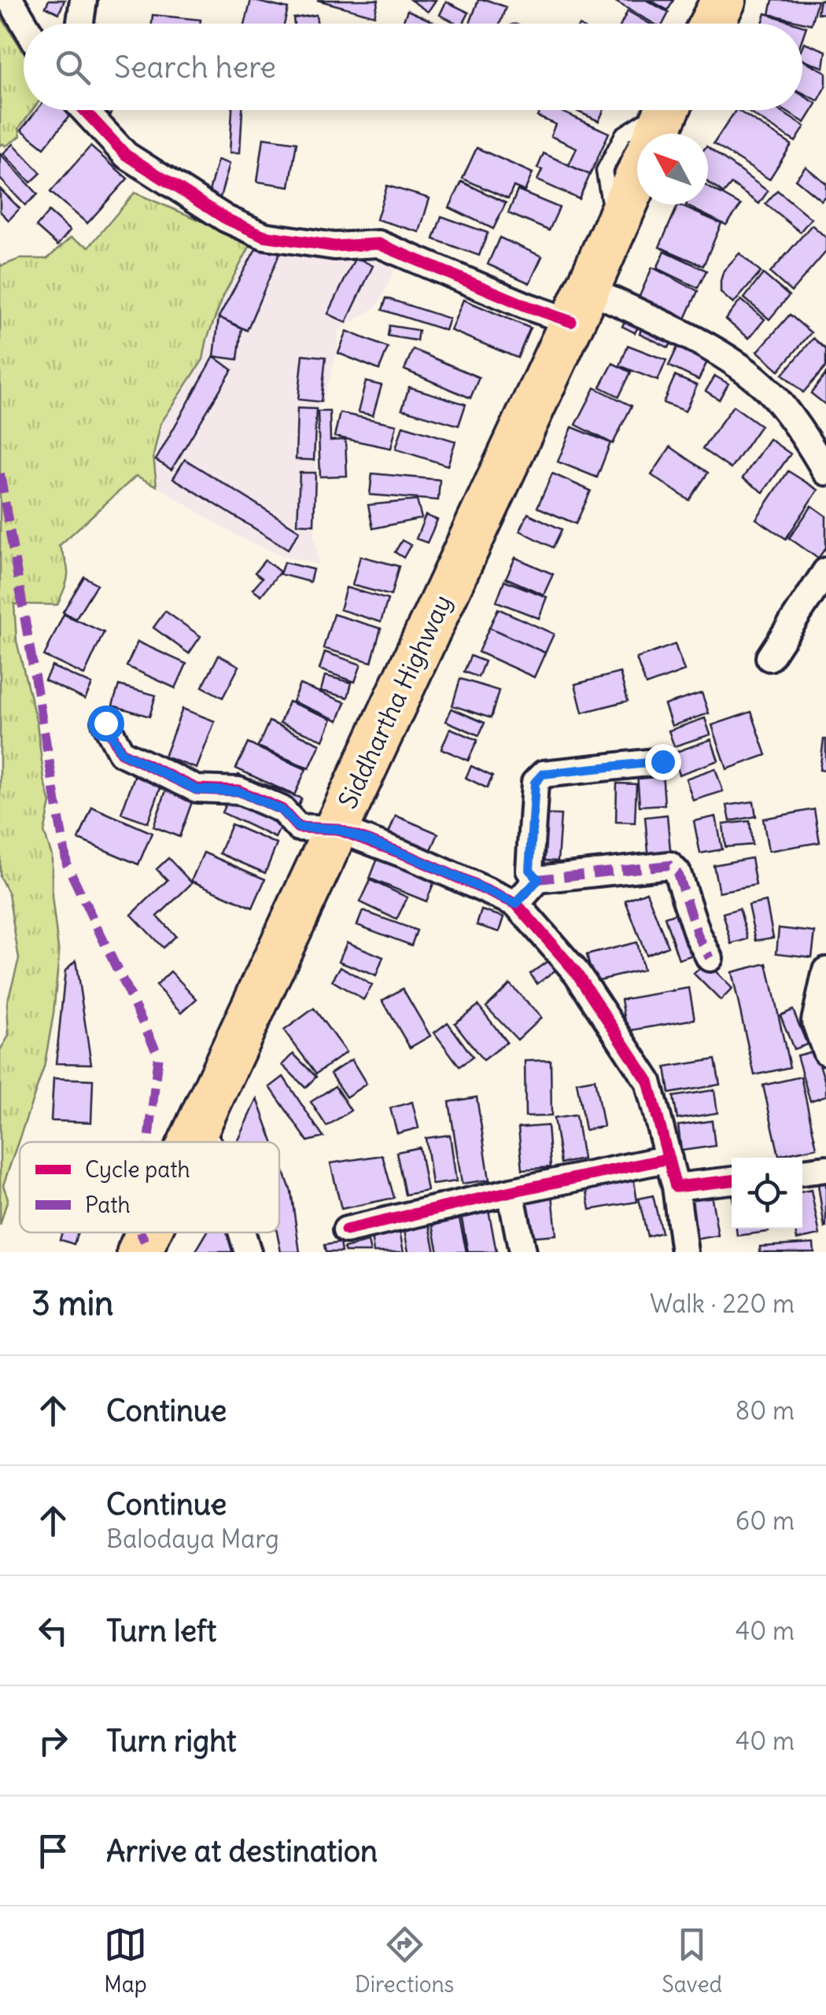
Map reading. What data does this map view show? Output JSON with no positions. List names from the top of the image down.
{
  "streets": {
    "highway": ["Siddhartha Highway"]
  },
  "legend": ["Cycle path", "Path"],
  "north": "top left",
  "page": {
    "search": "Search here",
    "heading": ["3 min", "Walk · 220 m"],
    "list": [
      ["Continue", "80 m"],
      ["Continue", "Balodaya Marg", "60 m"],
      ["Turn left", "40 m"],
      ["Turn right", "40 m"],
      "Arrive at destination"
    ],
    "nav": ["Map", "Directions", "Saved"]
  }
}
